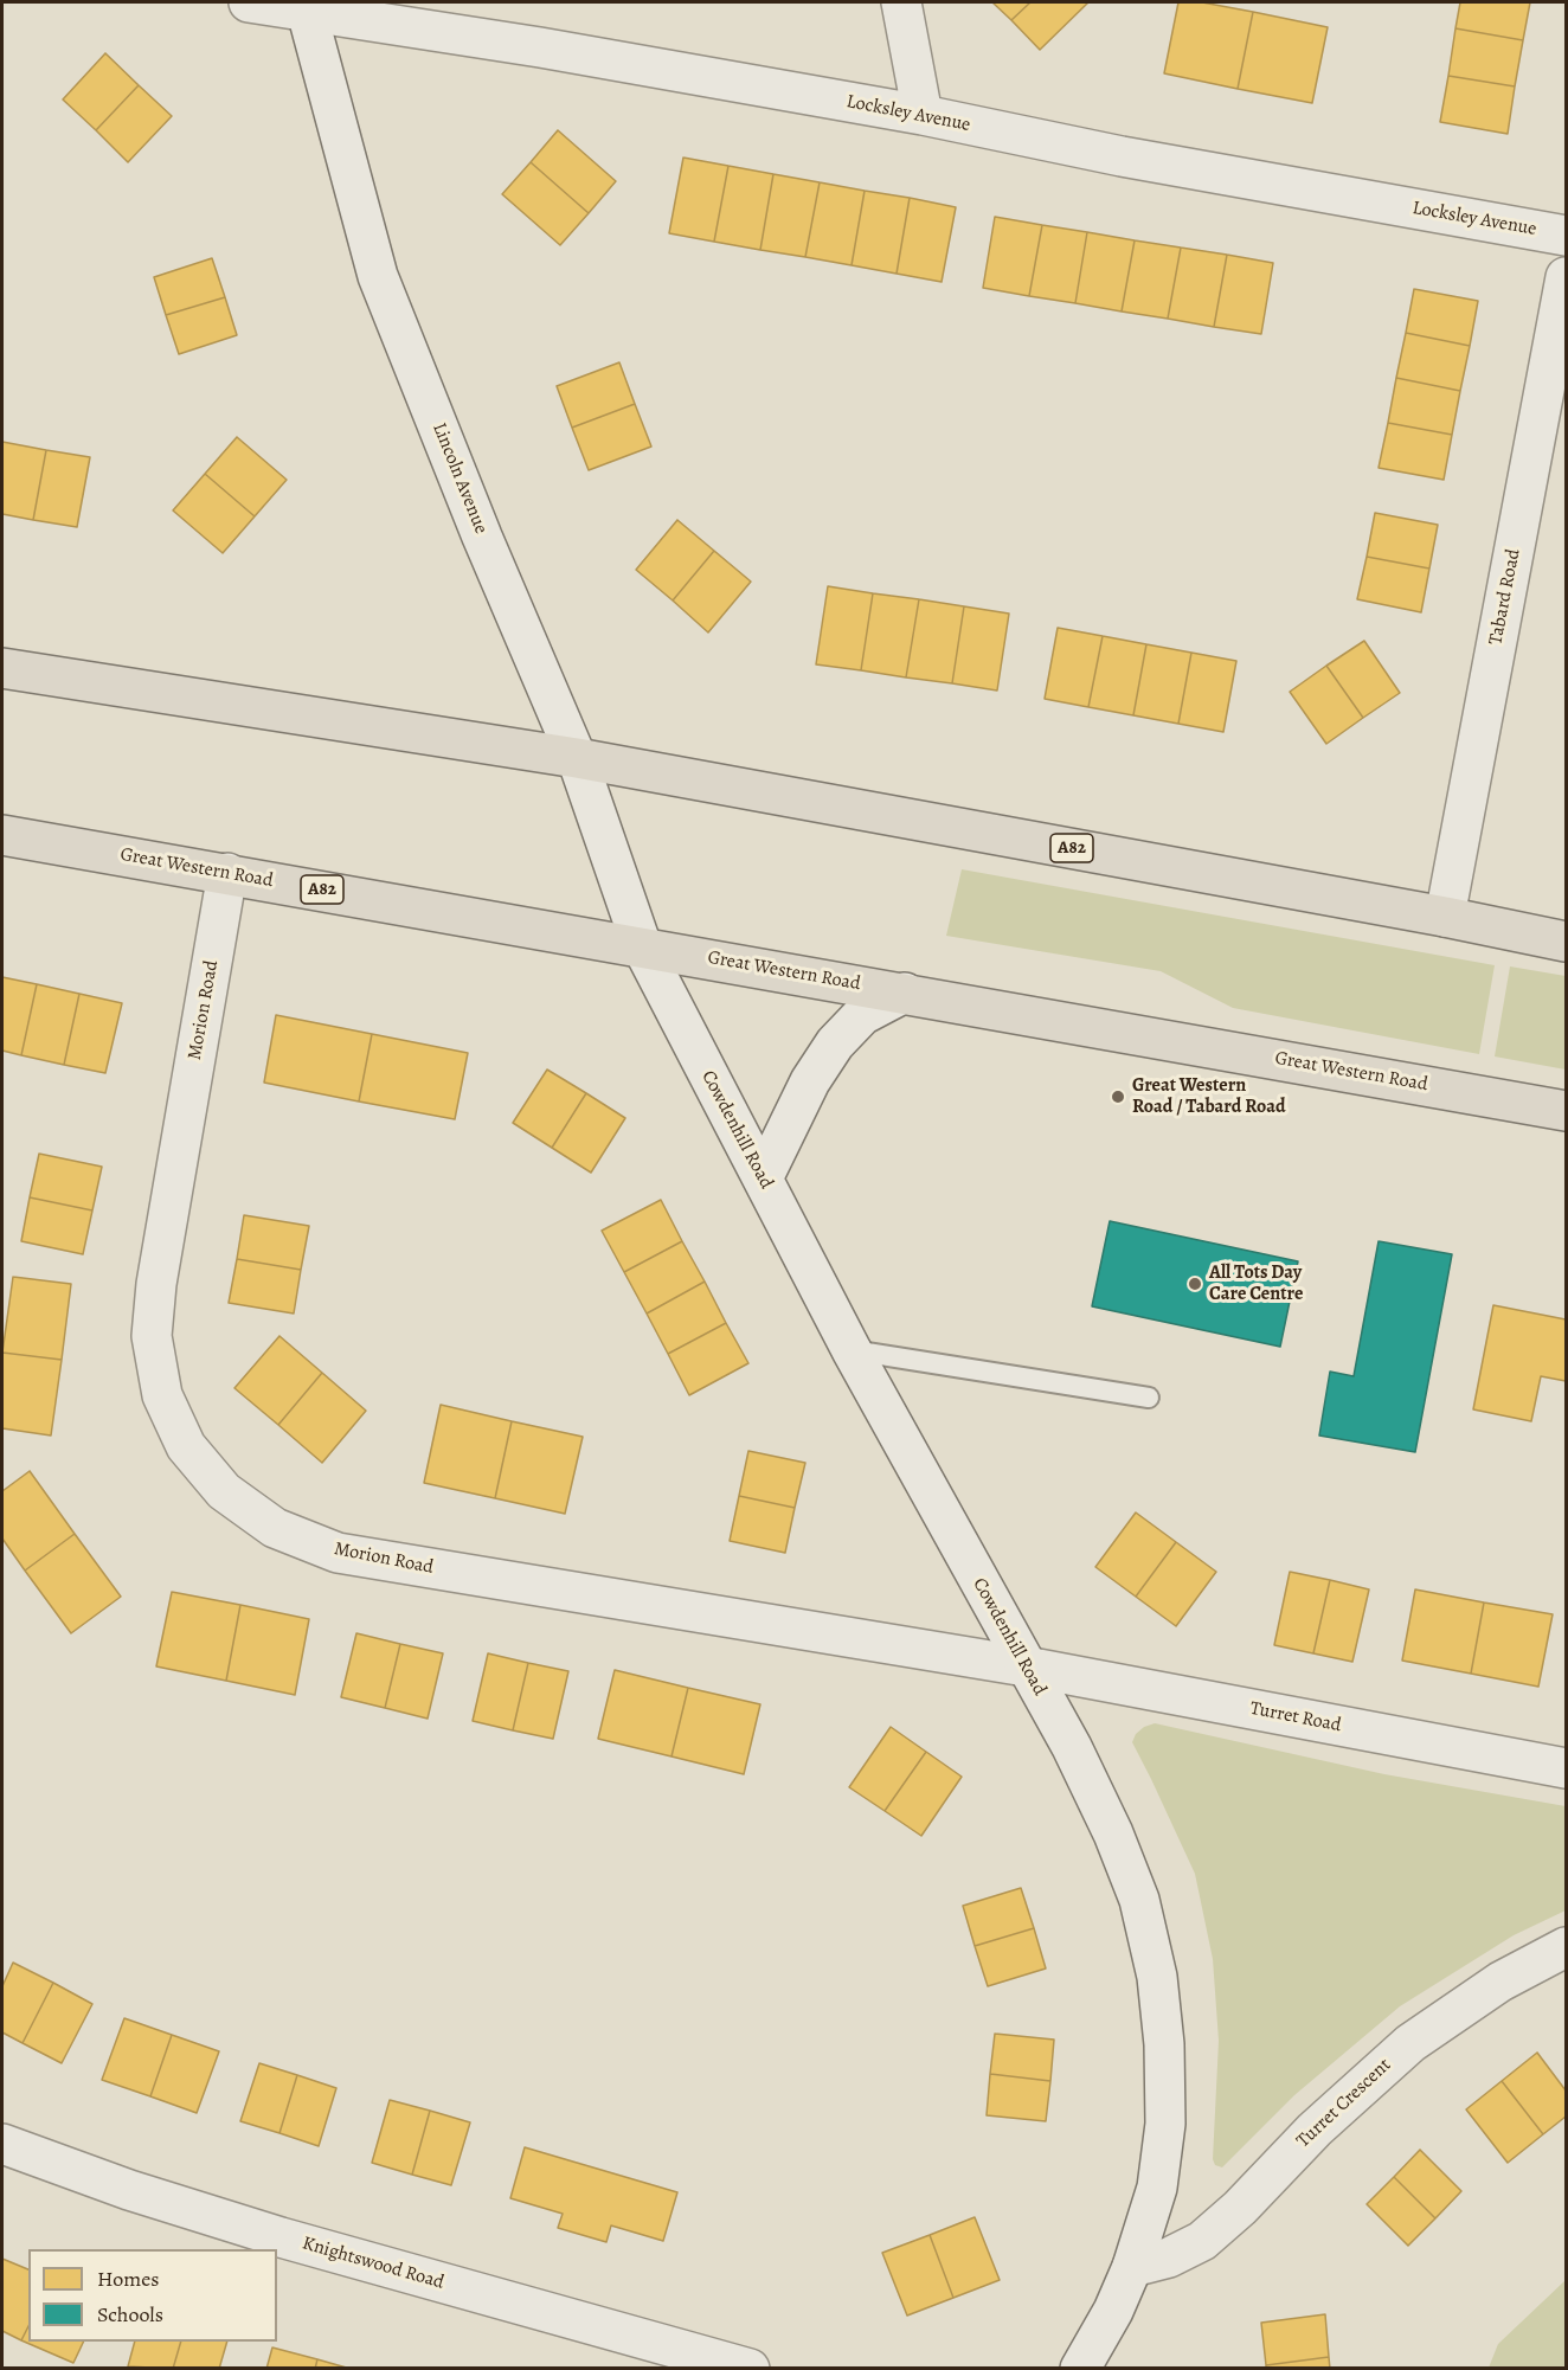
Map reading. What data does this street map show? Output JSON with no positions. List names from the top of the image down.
{
  "streets": {
    "main road": ["A82", "Great Western Road"],
    "street": [
      "Locksley Avenue",
      "Lincoln Avenue",
      "Tabard Road",
      "Morion Road",
      "Cowdenhill Road",
      "Turret Road",
      "Turret Crescent",
      "Knightswood Road"
    ]
  },
  "crossings": [
    ["Locksley Avenue", "Lincoln Avenue"],
    ["Lincoln Avenue", "A82"],
    ["Lincoln Avenue", "Great Western Road"],
    ["Lincoln Avenue", "Cowdenhill Road"],
    ["Tabard Road", "A82"],
    ["Great Western Road", "Morion Road"],
    ["Great Western Road", "Cowdenhill Road"],
    ["Morion Road", "Cowdenhill Road"],
    ["Morion Road", "Turret Road"],
    ["Cowdenhill Road", "Turret Road"],
    ["Cowdenhill Road", "Turret Crescent"]
  ],
  "places": ["Great Western Road / Tabard Road", "All Tots Day Care Centre"],
  "legend": ["Homes", "Schools"]
}
